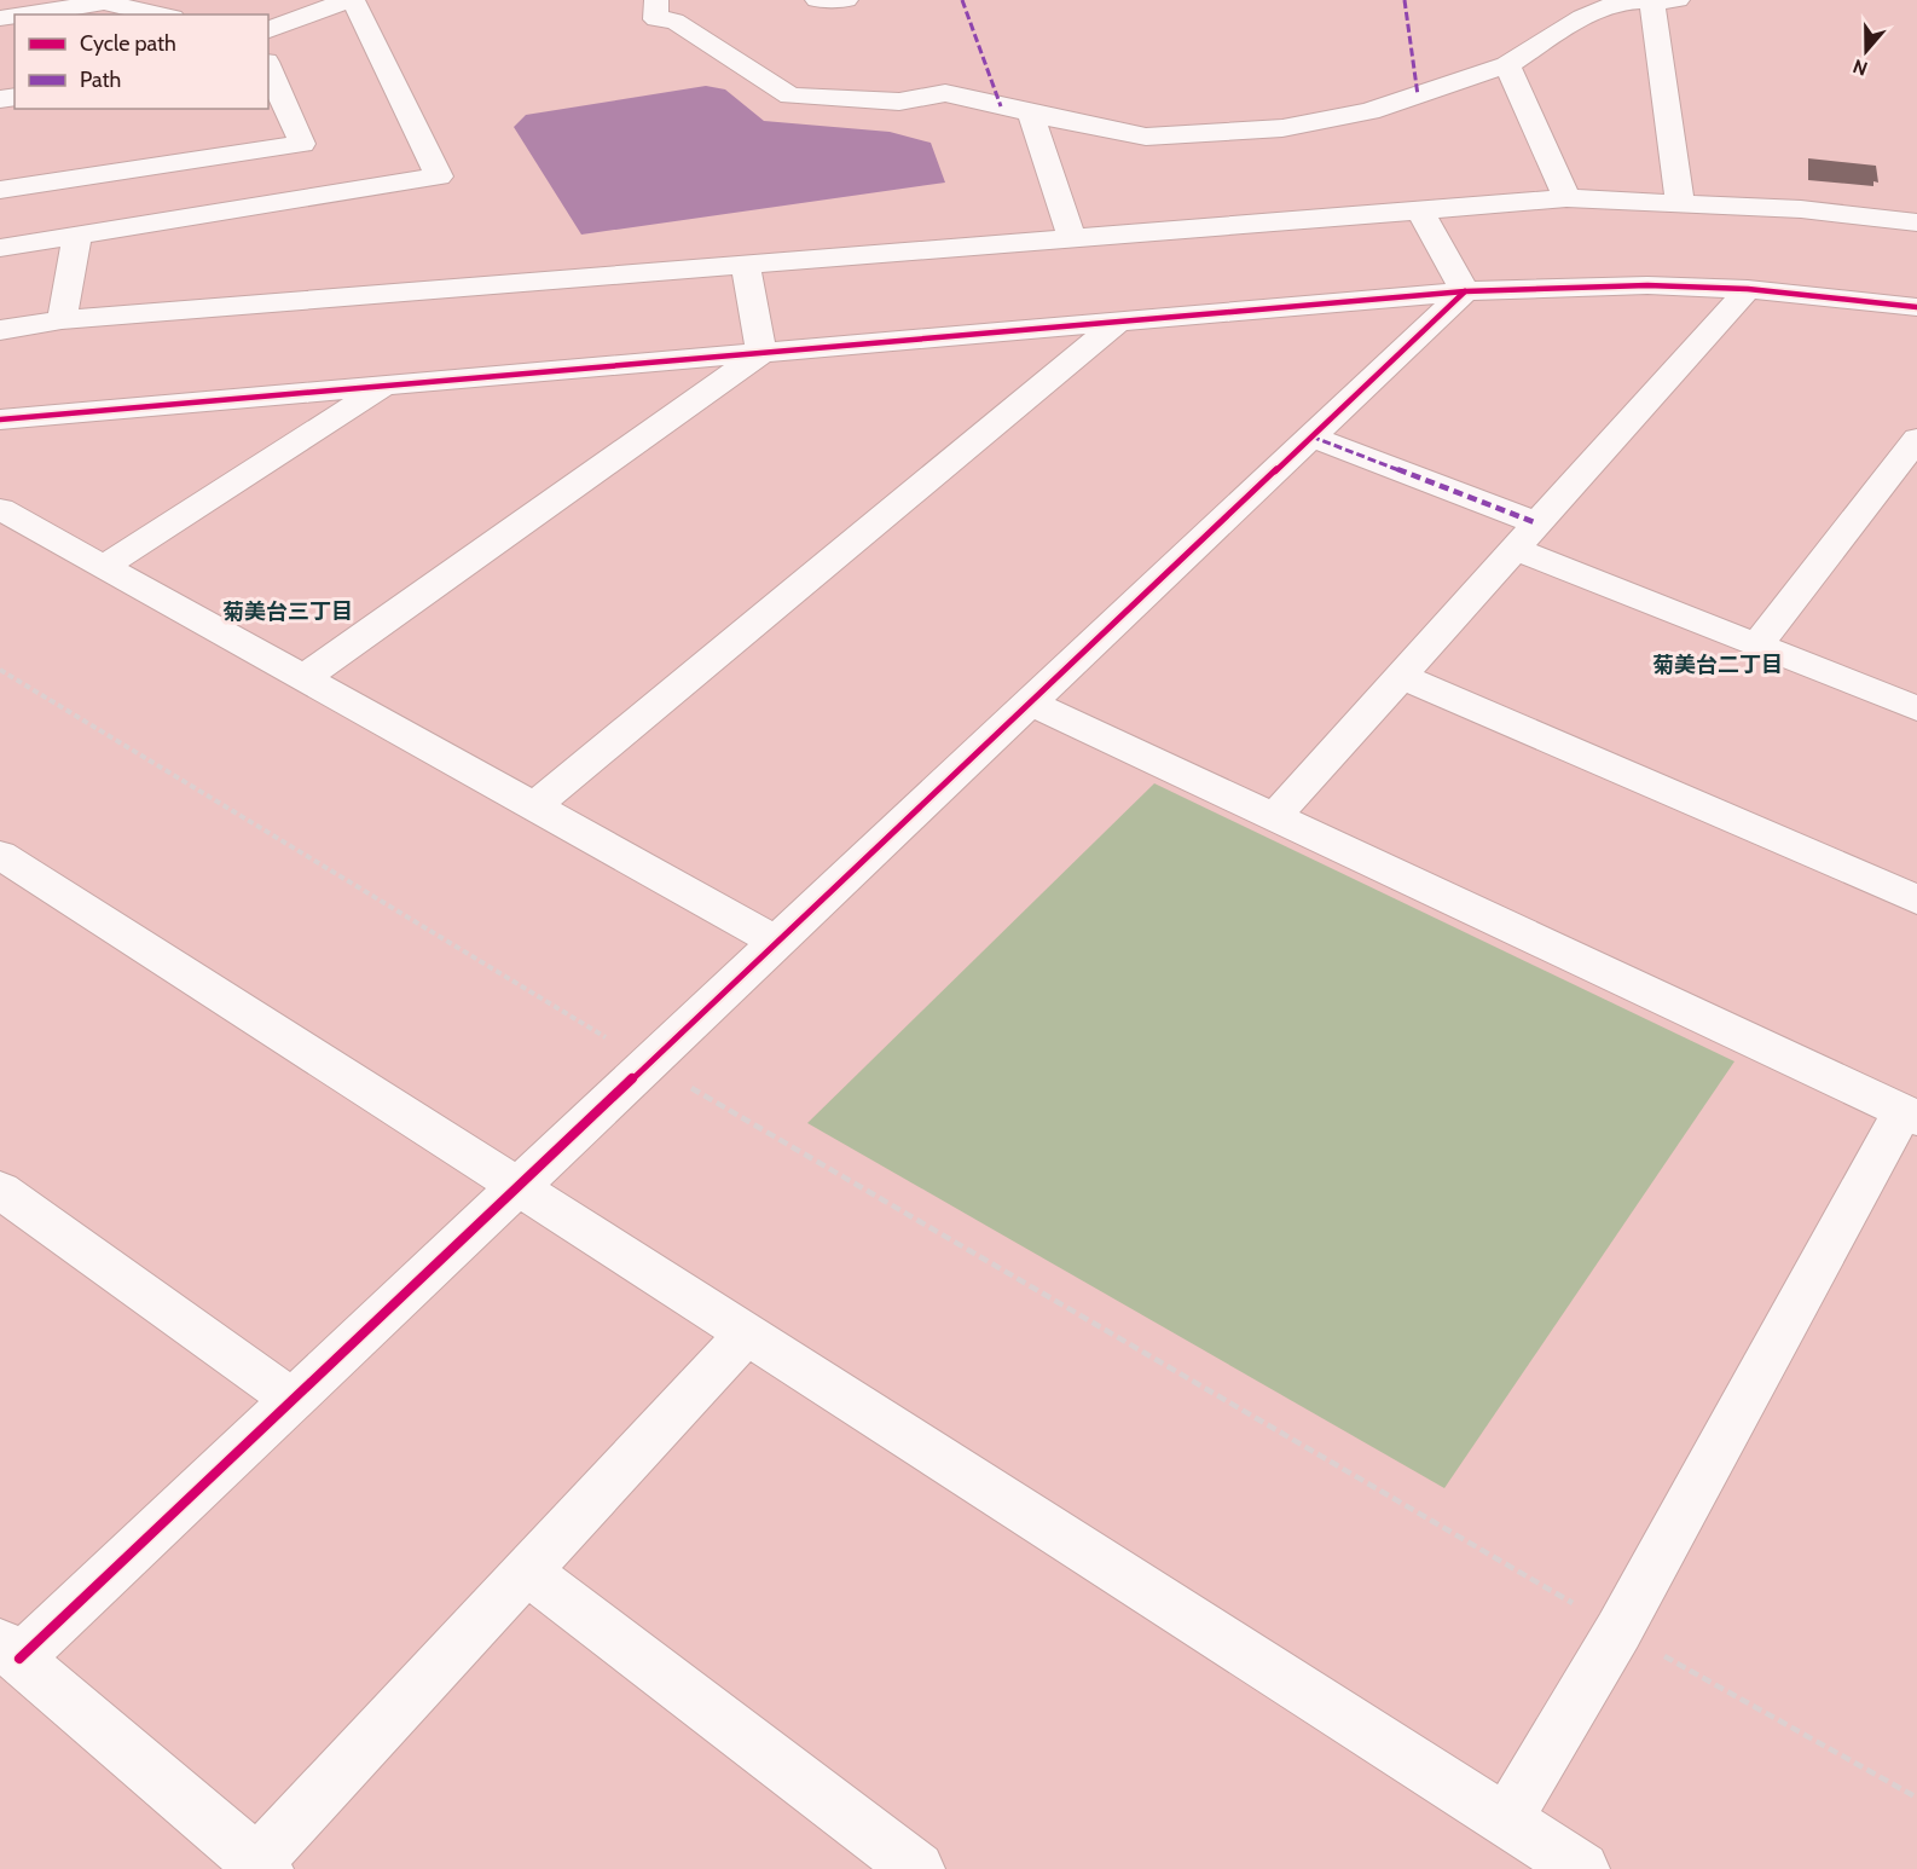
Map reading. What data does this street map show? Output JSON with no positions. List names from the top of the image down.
{
  "districts": ["菊美台三丁目", "菊美台二丁目"],
  "legend": ["Cycle path", "Path"],
  "north": "bottom"
}
